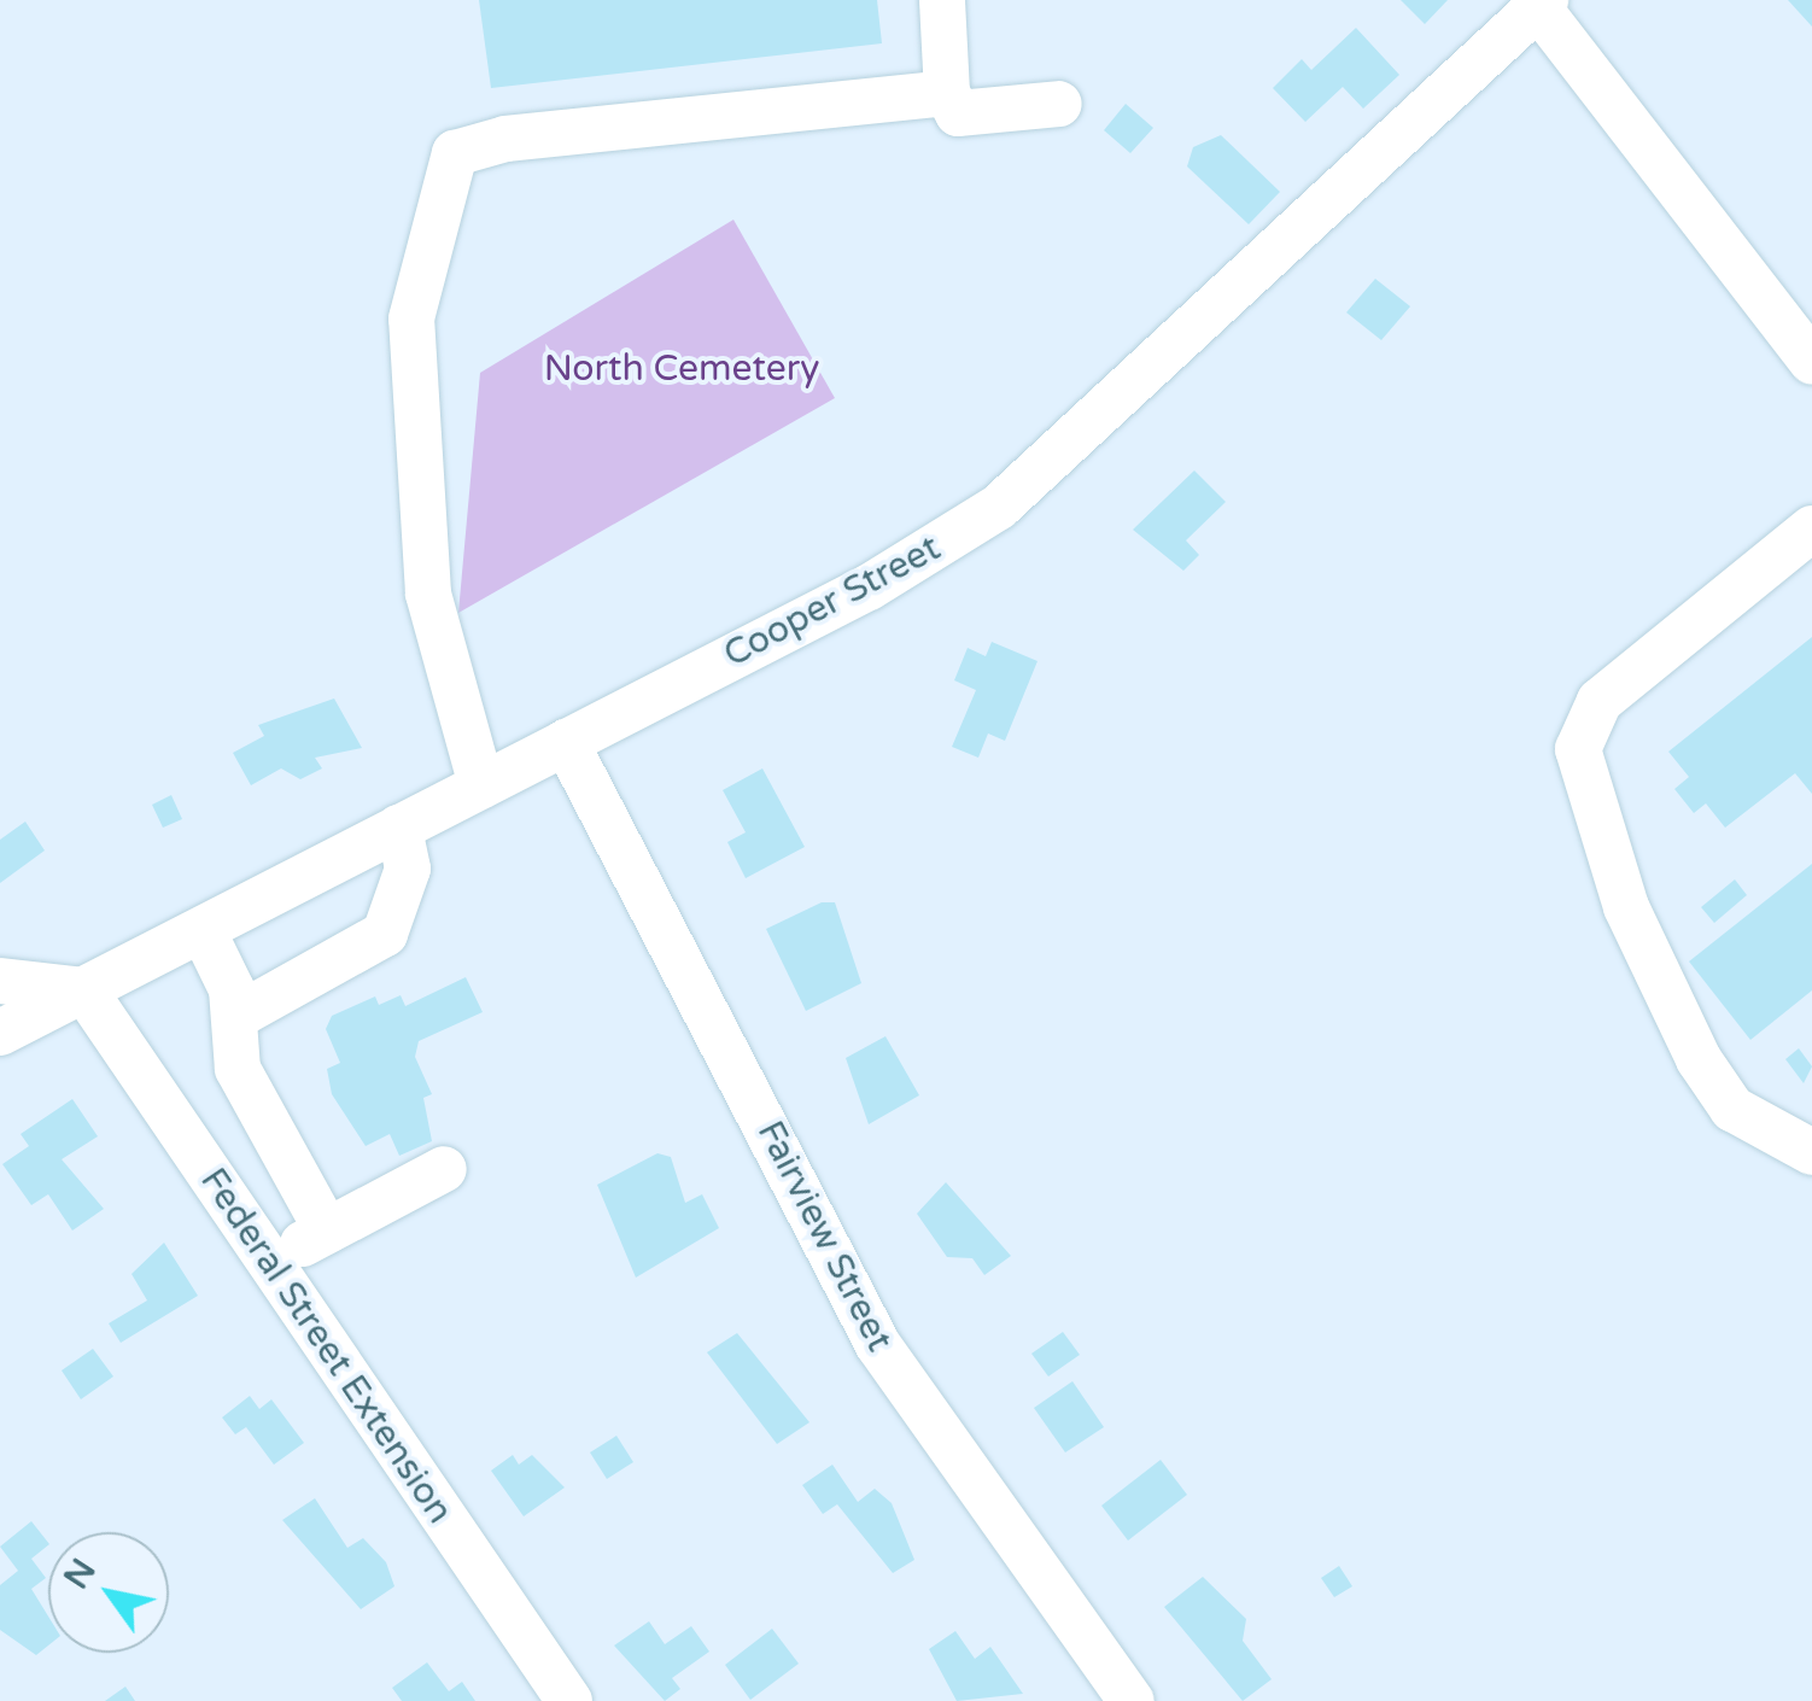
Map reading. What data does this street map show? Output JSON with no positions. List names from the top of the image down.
{
  "streets": {
    "street": ["Cooper Street", "Fairview Street", "Federal Street Extension"]
  },
  "crossings": [
    ["Cooper Street", "Fairview Street"],
    ["Cooper Street", "Federal Street Extension"]
  ],
  "parks": ["North Cemetery"],
  "north": "top left"
}
